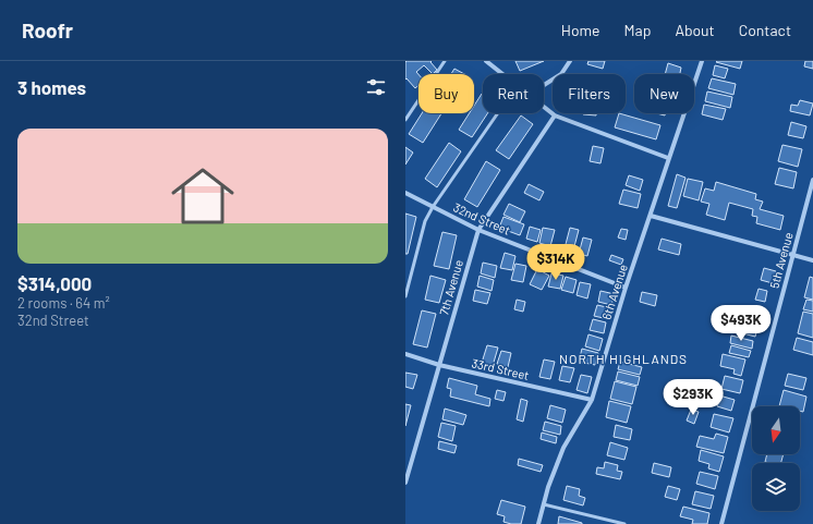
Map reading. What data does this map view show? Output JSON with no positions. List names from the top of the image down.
{
  "streets": {
    "street": [
      "32nd Street",
      "5th Avenue",
      "7th Avenue",
      "6th Avenue",
      "33rd Street"
    ]
  },
  "crossings": [
    ["32nd Street", "7th Avenue"],
    ["32nd Street", "6th Avenue"],
    ["7th Avenue", "33rd Street"],
    ["6th Avenue", "33rd Street"]
  ],
  "districts": ["NORTH HIGHLANDS"],
  "north": "bottom",
  "page": {
    "header": "Roofr",
    "nav": [
      "Home",
      "Map",
      "About",
      "Contact"
    ],
    "heading": "3 homes",
    "chip": [
      "Buy",
      "Rent",
      "Filters",
      "New"
    ],
    "list": [
      {
        "name": "$314,000",
        "note": "2 rooms · 64 m² · 32nd Street"
      }
    ],
    "price": ["$314K", "$493K", "$293K"]
  }
}
